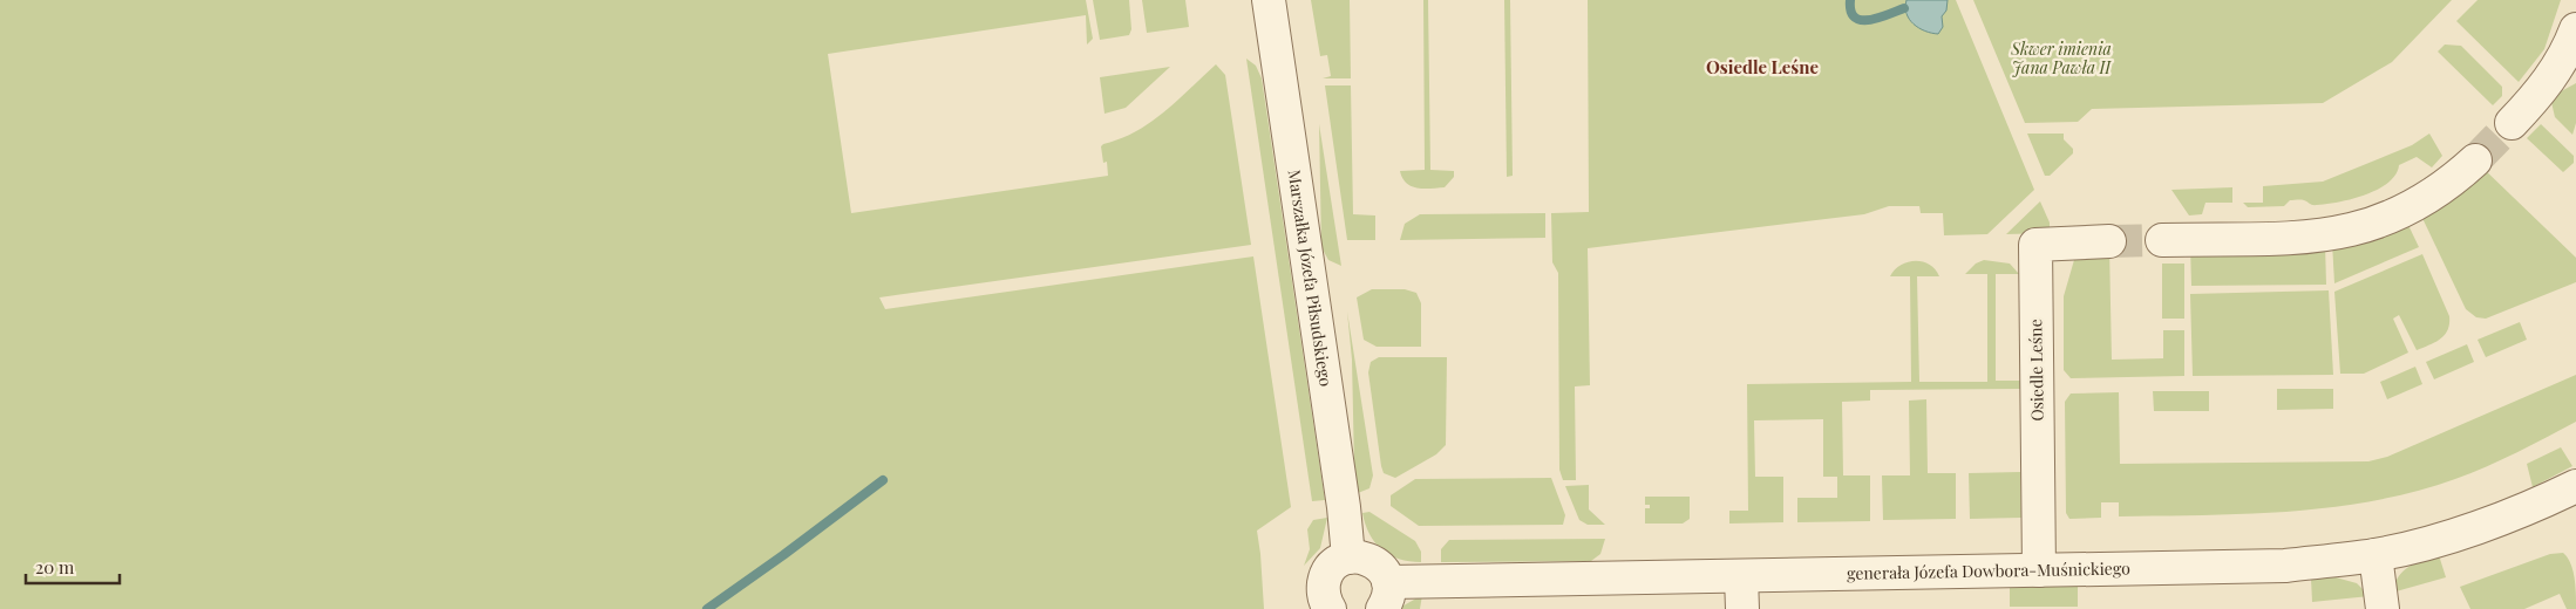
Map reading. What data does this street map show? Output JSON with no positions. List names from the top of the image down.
{
  "streets": {
    "street": ["Marszałka Józefa Piłsudskiego", "Osiedle Leśne", "generała Józefa Dowbora-Muśnickiego"]
  },
  "crossings": [
    ["Osiedle Leśne", "generała Józefa Dowbora-Muśnickiego"]
  ],
  "districts": ["Osiedle Leśne"],
  "parks": ["Skwer imienia Jana Pawła II"],
  "scale_bar": "20 m"
}
